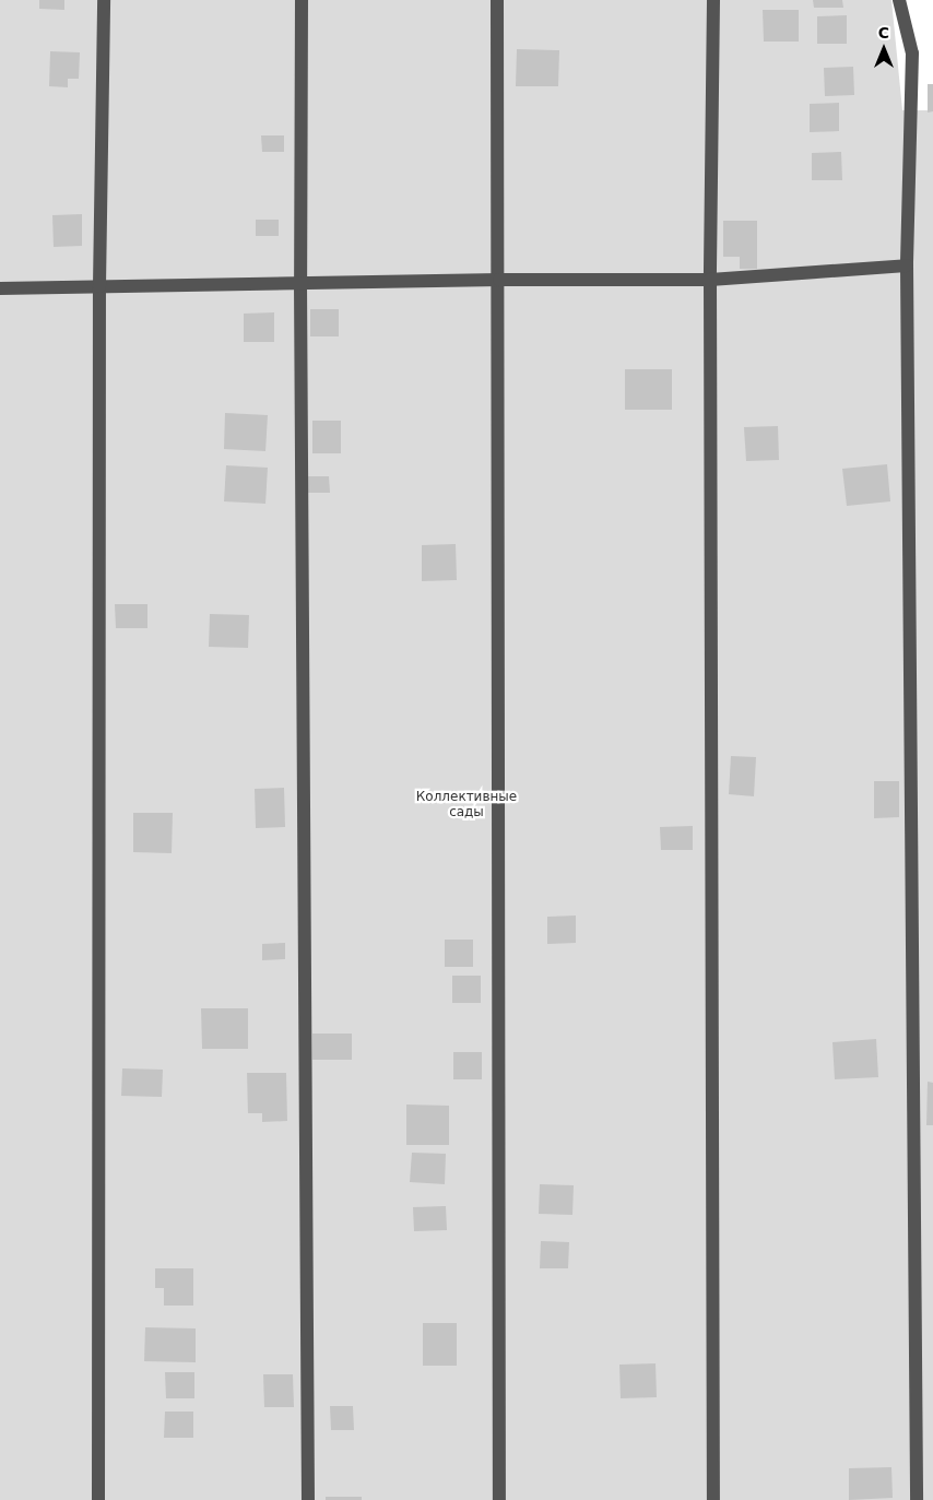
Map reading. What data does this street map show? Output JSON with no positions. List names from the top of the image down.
{
  "parks": ["Коллективные сады"],
  "north": "top"
}
